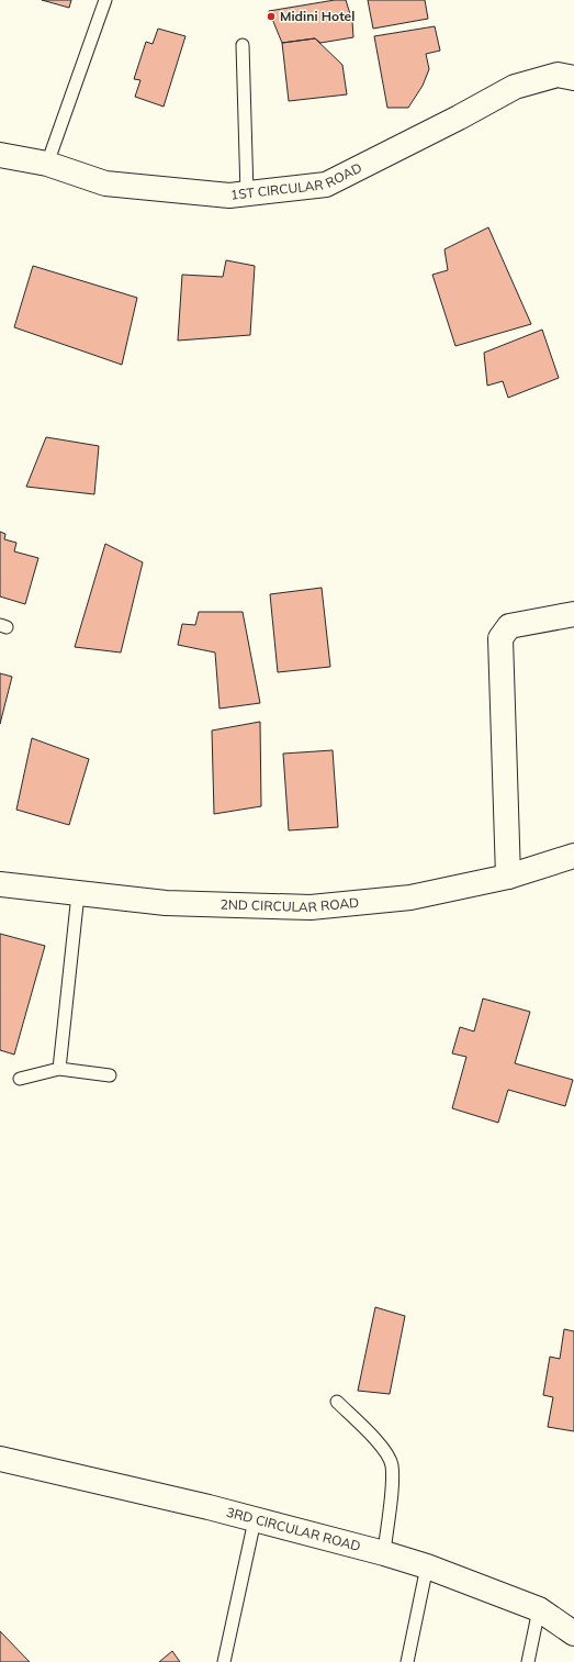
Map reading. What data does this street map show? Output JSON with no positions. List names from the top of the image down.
{
  "streets": {
    "street": ["1ST CIRCULAR ROAD", "2ND CIRCULAR ROAD", "3RD CIRCULAR ROAD"]
  },
  "places": ["Midini Hotel"]
}
